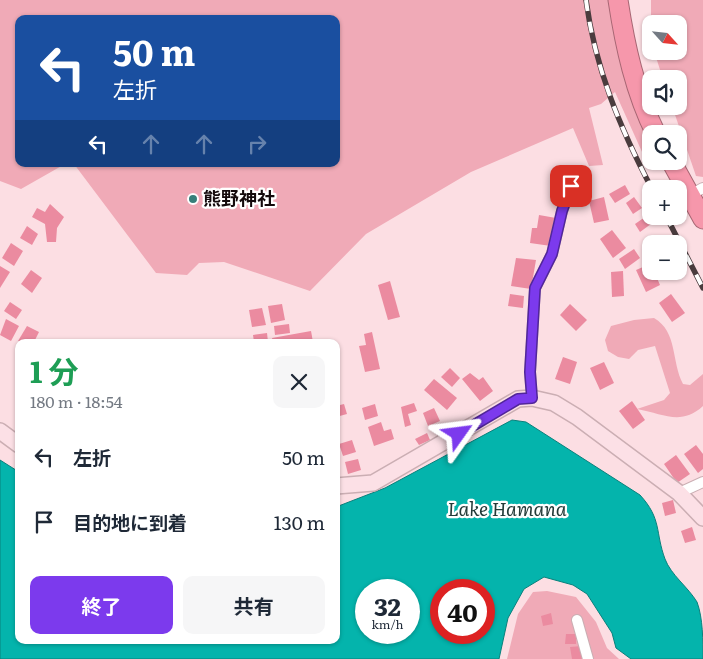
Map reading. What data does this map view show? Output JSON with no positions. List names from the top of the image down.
{
  "water": ["Lake Hamana"],
  "places": ["熊野神社"],
  "north": "bottom right",
  "page": {
    "map_buttons": ["+", "−"],
    "turn": ["50 m", "左折"],
    "heading": ["1 分", "180 m · 18:54"],
    "list": [
      {
        "name": "左折",
        "value": "50 m"
      },
      {
        "name": "目的地に到着",
        "value": "130 m"
      }
    ],
    "buttons": ["終了", "共有"],
    "speed": "32 km/h",
    "limit": "40"
  }
}
